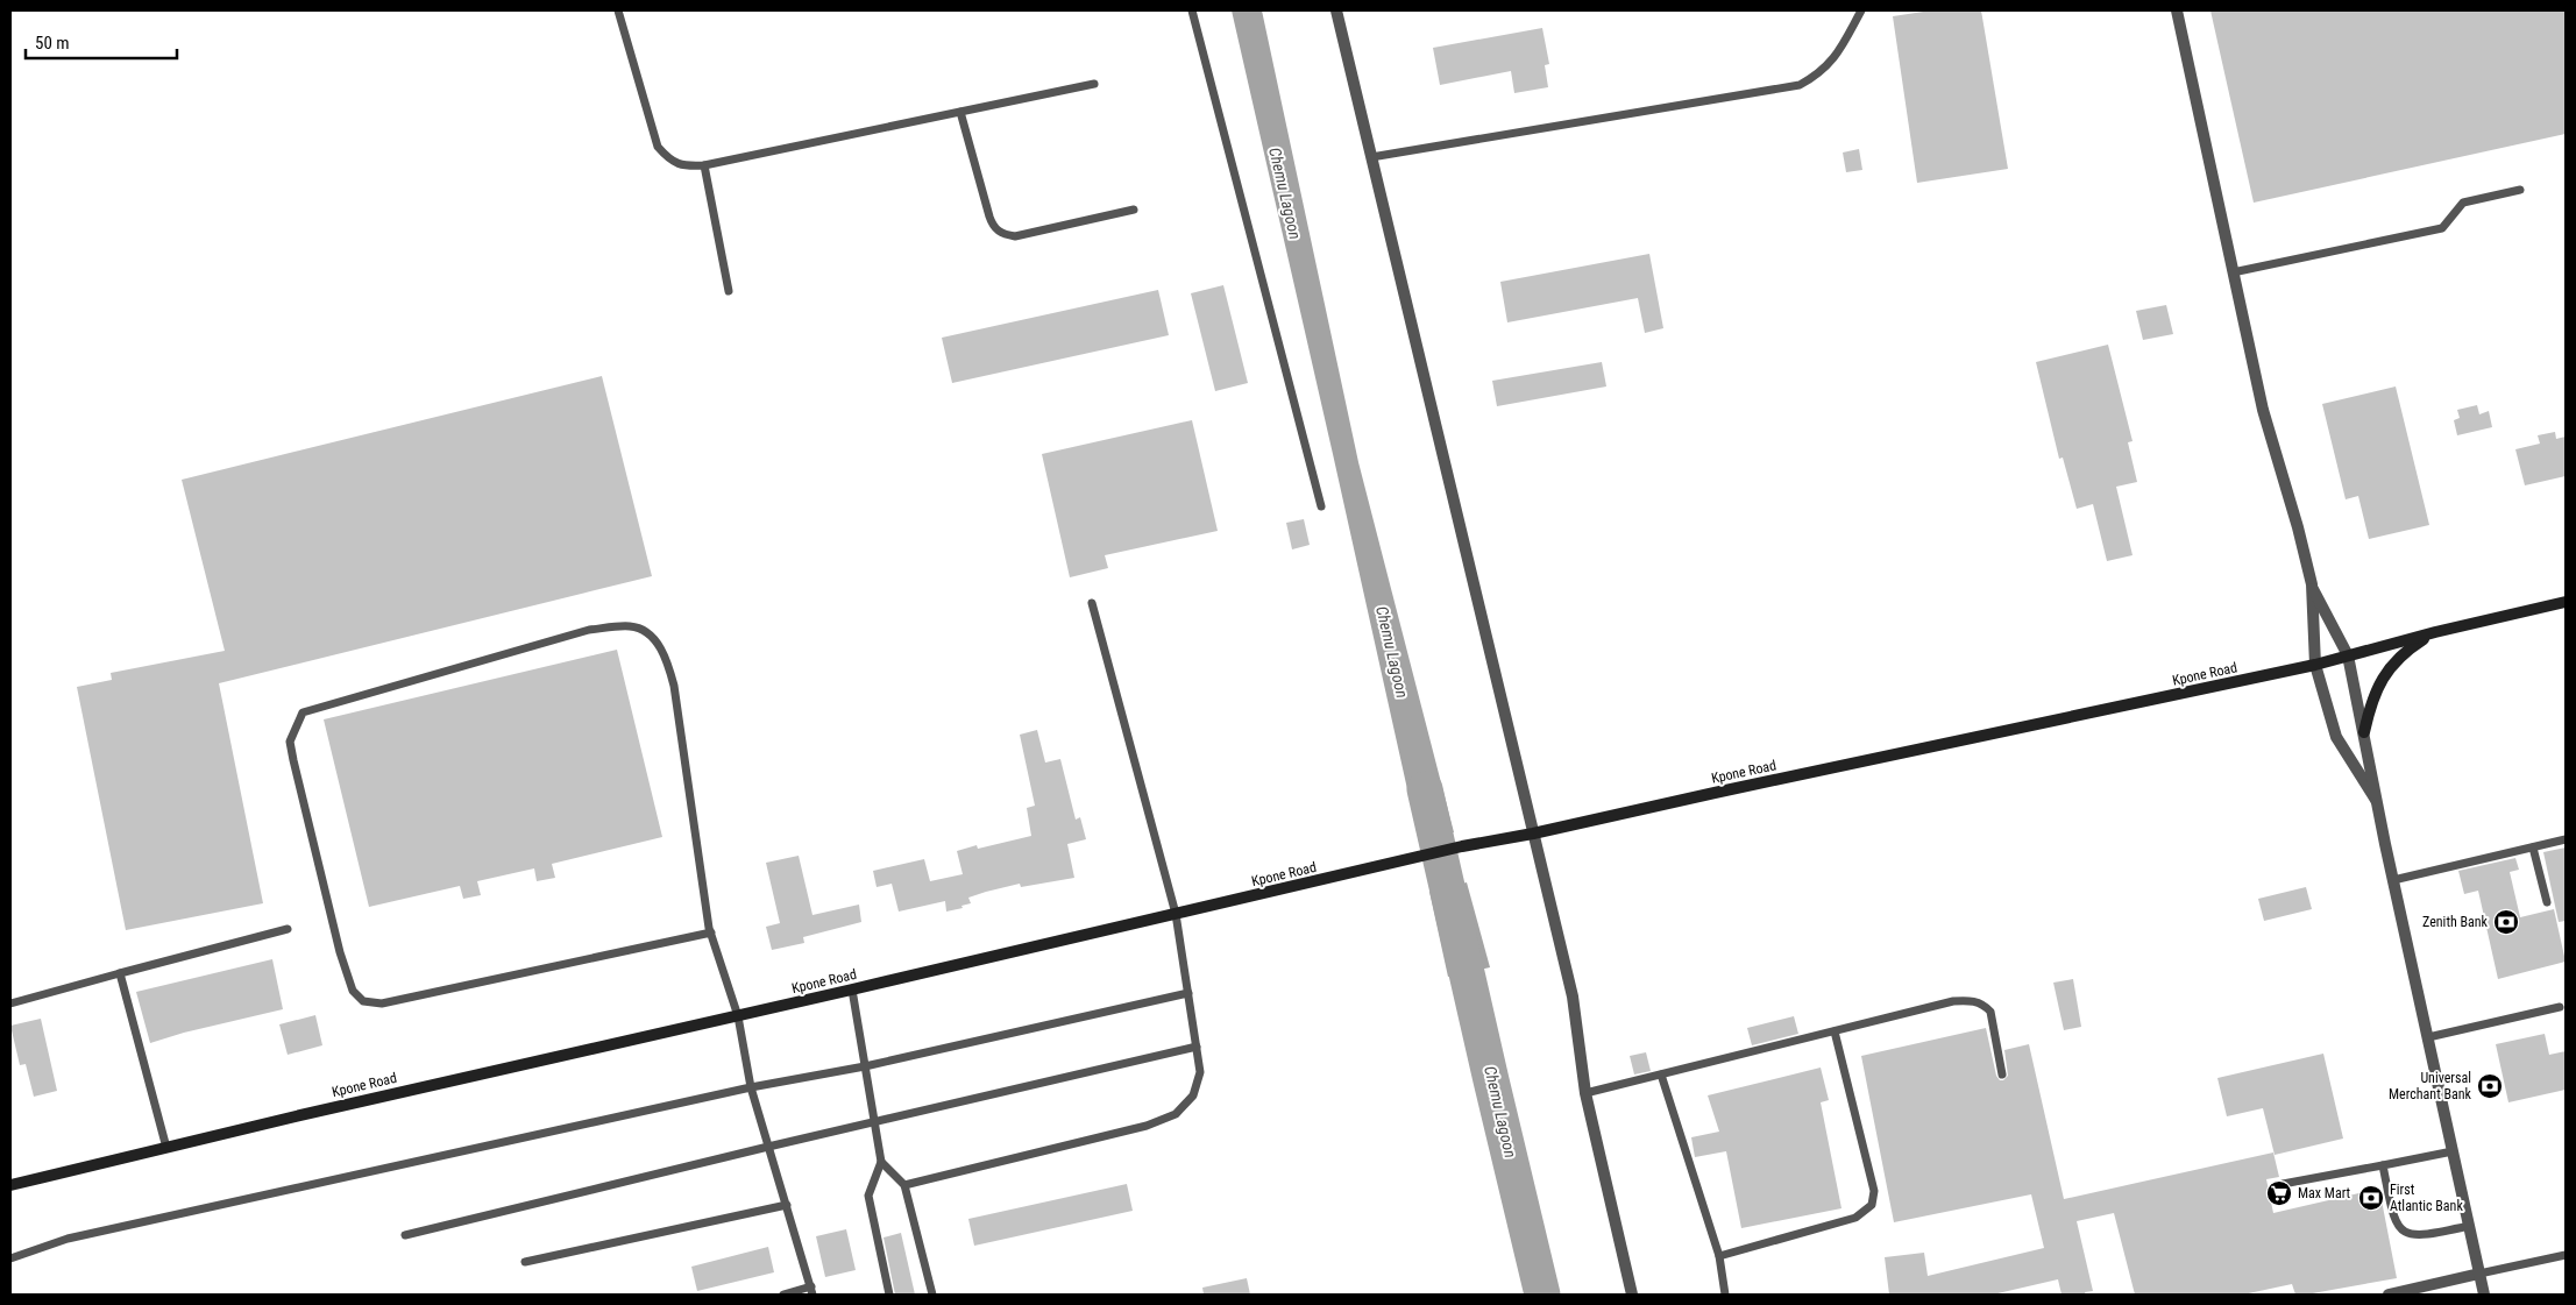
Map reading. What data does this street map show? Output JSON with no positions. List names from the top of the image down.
{
  "streets": {
    "main road": ["Kpone Road"]
  },
  "water": ["Chemu Lagoon"],
  "places": {
    "bank": ["Zenith Bank", "Universal Merchant Bank", "First Atlantic Bank"],
    "supermarket": ["Max Mart"]
  },
  "scale_bar": "50 m"
}
